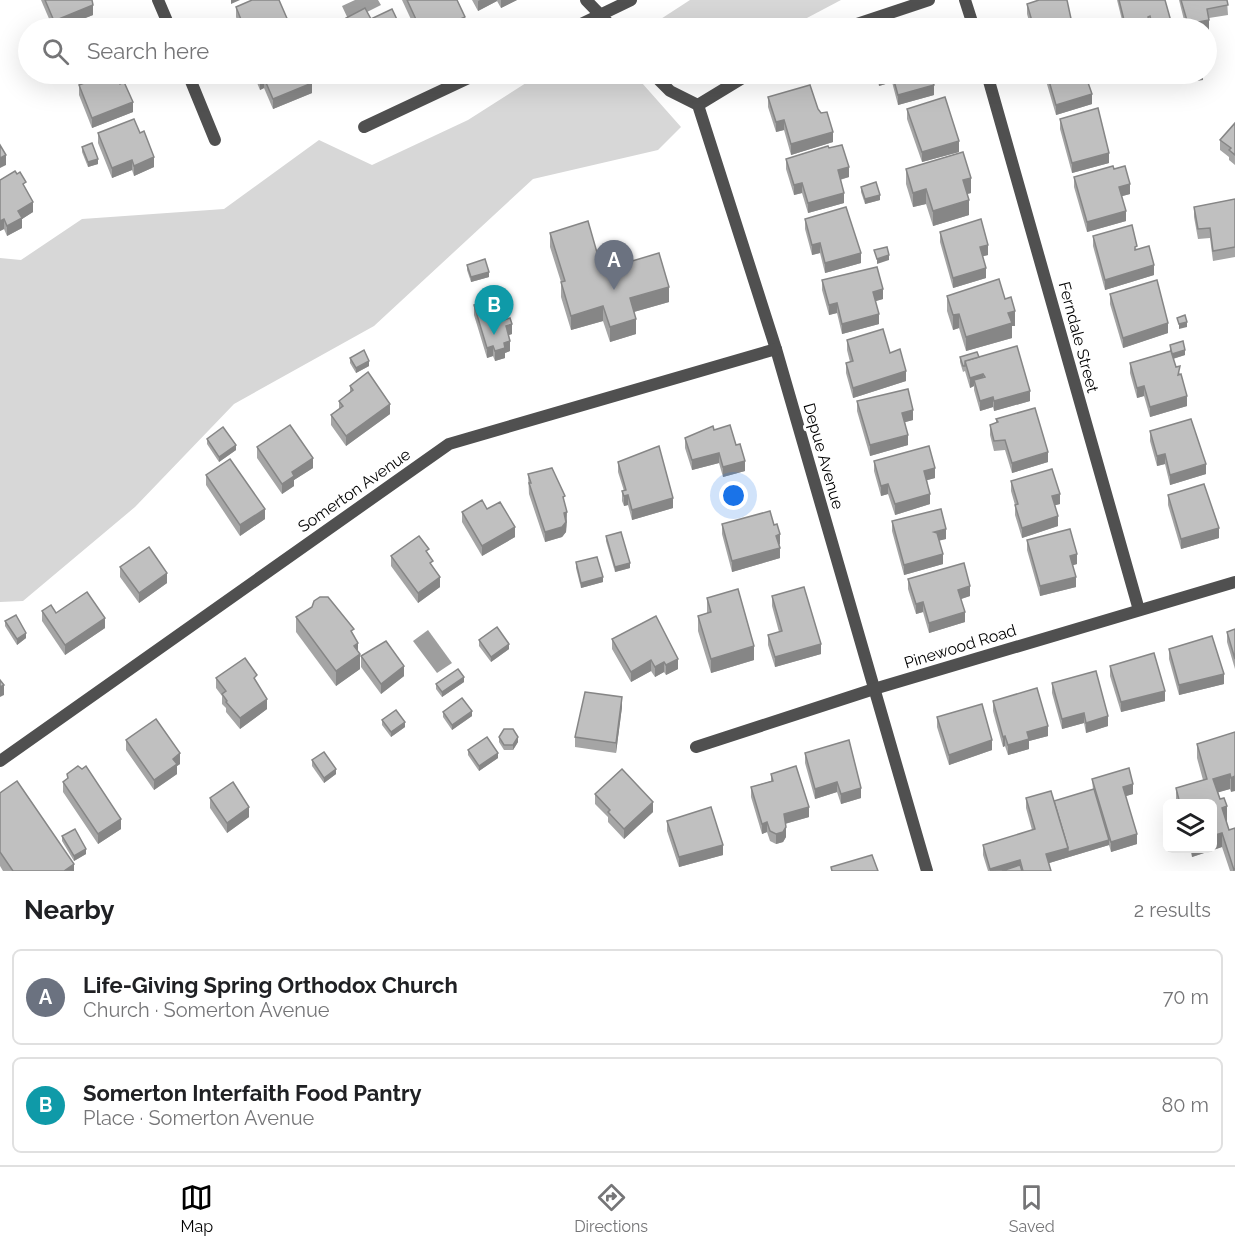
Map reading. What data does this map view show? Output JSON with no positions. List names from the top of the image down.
{
  "streets": {
    "street": [
      "Ferndale Street",
      "Depue Avenue",
      "Somerton Avenue",
      "Pinewood Road"
    ]
  },
  "crossings": [
    ["Ferndale Street", "Pinewood Road"],
    ["Depue Avenue", "Somerton Avenue"],
    ["Depue Avenue", "Pinewood Road"]
  ],
  "page": {
    "search": "Search here",
    "pins": ["A", "B"],
    "heading": ["Nearby", "2 results"],
    "list": [
      {
        "mark": "A",
        "name": "Life-Giving Spring Orthodox Church",
        "note": "Church · Somerton Avenue",
        "value": "70 m"
      },
      {
        "mark": "B",
        "name": "Somerton Interfaith Food Pantry",
        "note": "Place · Somerton Avenue",
        "value": "80 m"
      }
    ],
    "nav": ["Map", "Directions", "Saved"]
  }
}
